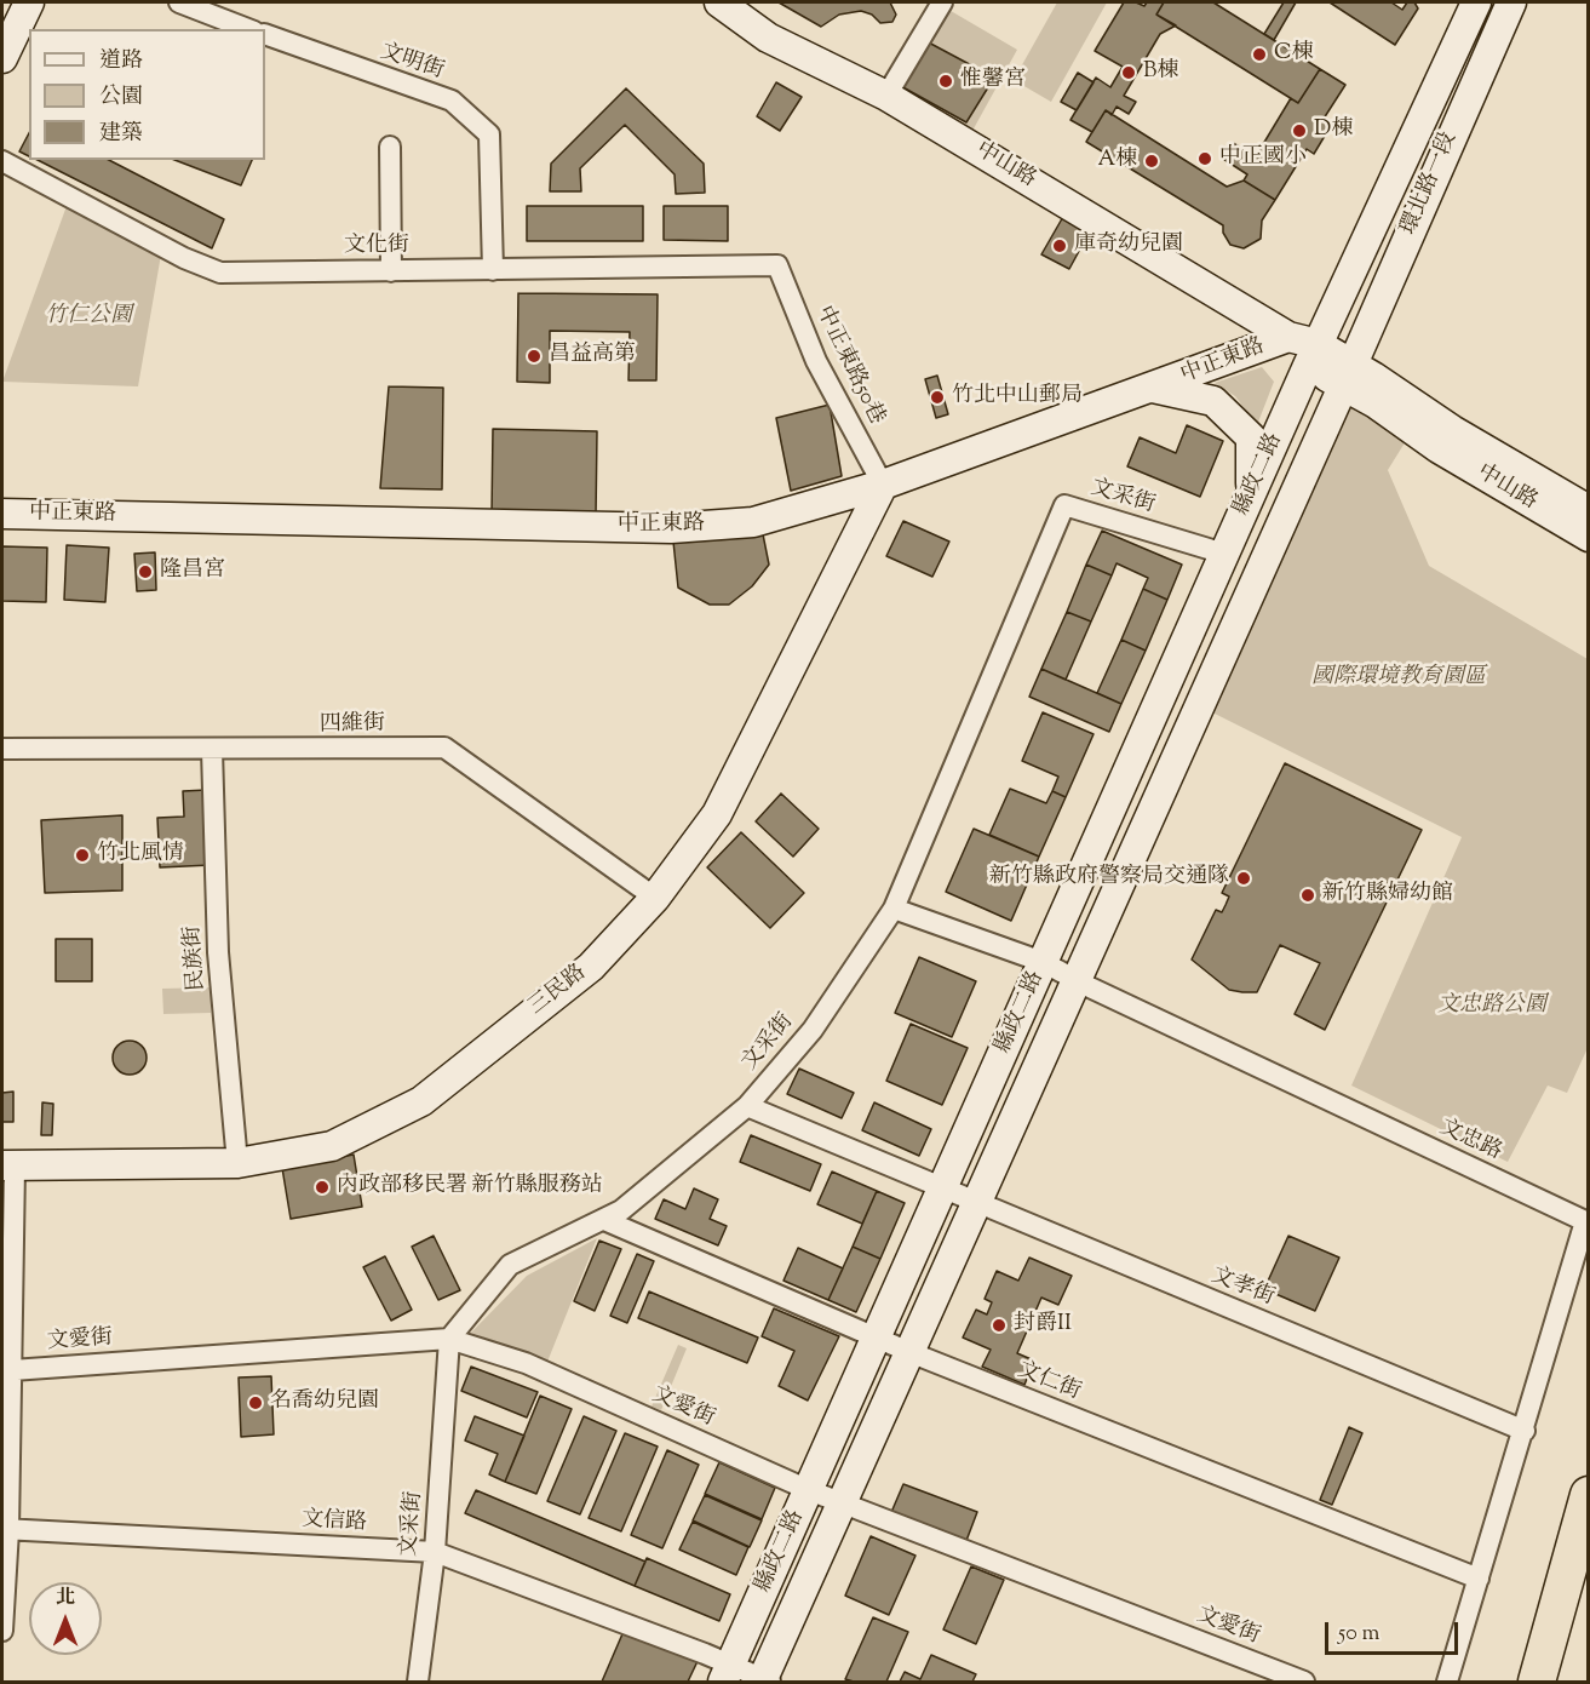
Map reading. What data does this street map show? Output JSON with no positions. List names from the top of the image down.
{
  "streets": {
    "street": [
      "文明街",
      "中山路",
      "環北路一段",
      "文化街",
      "中正東路",
      "中正東路50巷",
      "縣政二路",
      "文采街",
      "四維街",
      "民族街",
      "三民路",
      "文忠路",
      "文孝街",
      "文愛街",
      "文仁街",
      "文信路"
    ]
  },
  "crossings": [
    ["文明街", "文化街"],
    ["中山路", "環北路一段"],
    ["中山路", "中正東路"],
    ["中山路", "縣政二路"],
    ["環北路一段", "縣政二路"],
    ["文化街", "中正東路50巷"],
    ["中正東路", "中正東路50巷"],
    ["中正東路", "三民路"],
    ["中正東路50巷", "三民路"],
    ["縣政二路", "文采街"],
    ["縣政二路", "文忠路"],
    ["縣政二路", "文孝街"],
    ["縣政二路", "文愛街"],
    ["縣政二路", "文仁街"],
    ["縣政二路", "文信路"],
    ["文采街", "文忠路"],
    ["文采街", "文孝街"],
    ["文采街", "文愛街"],
    ["文采街", "文仁街"],
    ["文采街", "文信路"],
    ["四維街", "民族街"],
    ["四維街", "三民路"],
    ["民族街", "三民路"],
    ["文忠路", "文孝街"],
    ["文忠路", "文仁街"]
  ],
  "parks": ["竹仁公園", "國際環境教育園區", "文忠路公園"],
  "places": [
    "C棟",
    "B棟",
    "惟馨宮",
    "D棟",
    "中正國小",
    "A棟",
    "庫奇幼兒園",
    "昌益高第",
    "竹北中山郵局",
    "隆昌宮",
    "竹北風情",
    "新竹縣政府警察局交通隊",
    "新竹縣婦幼館",
    "內政部移民署 新竹縣服務站",
    "封爵II",
    "名喬幼兒園"
  ],
  "legend": ["道路", "公園", "建築"],
  "scale_bar": "50 m",
  "north": "top"
}
